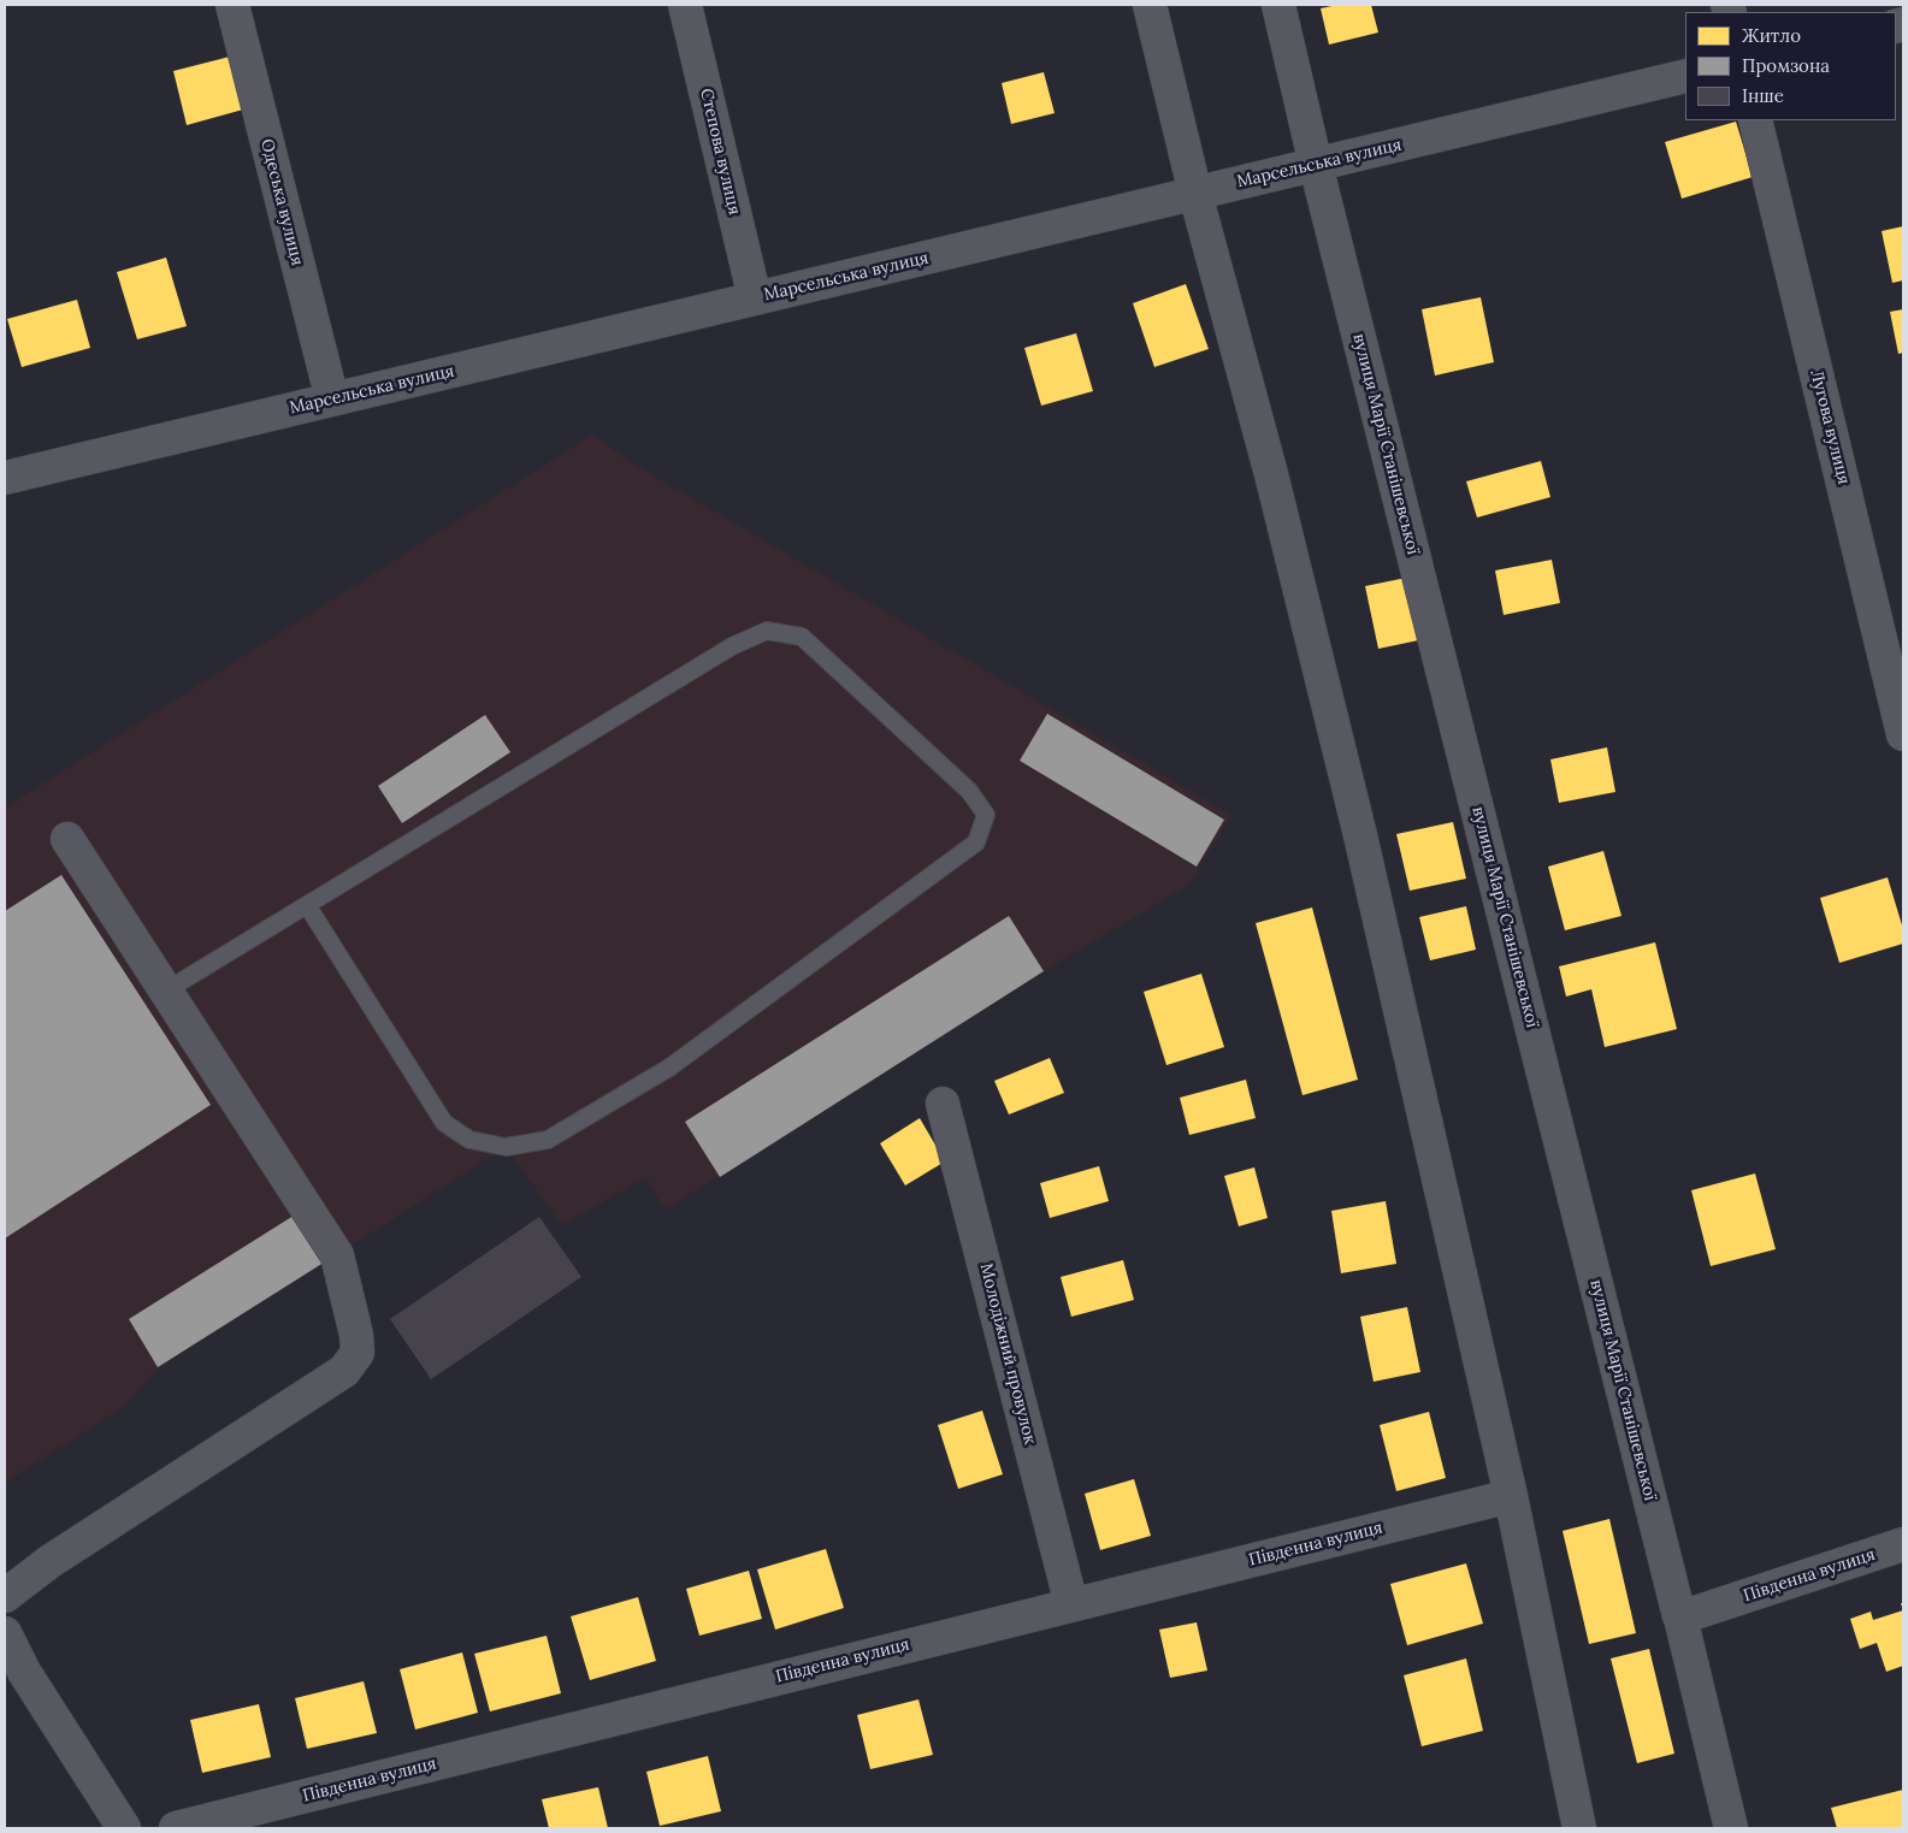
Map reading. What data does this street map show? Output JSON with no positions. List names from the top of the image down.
{
  "streets": {
    "street": [
      "Степова вулиця",
      "Марсельська вулиця",
      "Одеська вулиця",
      "Лугова вулиця",
      "вулиця Марії Станішевської",
      "Молодіжний провулок",
      "Південна вулиця"
    ]
  },
  "crossings": [
    ["Степова вулиця", "Марсельська вулиця"],
    ["Марсельська вулиця", "Одеська вулиця"],
    ["Марсельська вулиця", "вулиця Марії Станішевської"],
    ["вулиця Марії Станішевської", "Південна вулиця"],
    ["Молодіжний провулок", "Південна вулиця"]
  ],
  "legend": ["Житло", "Промзона", "Інше"]
}
